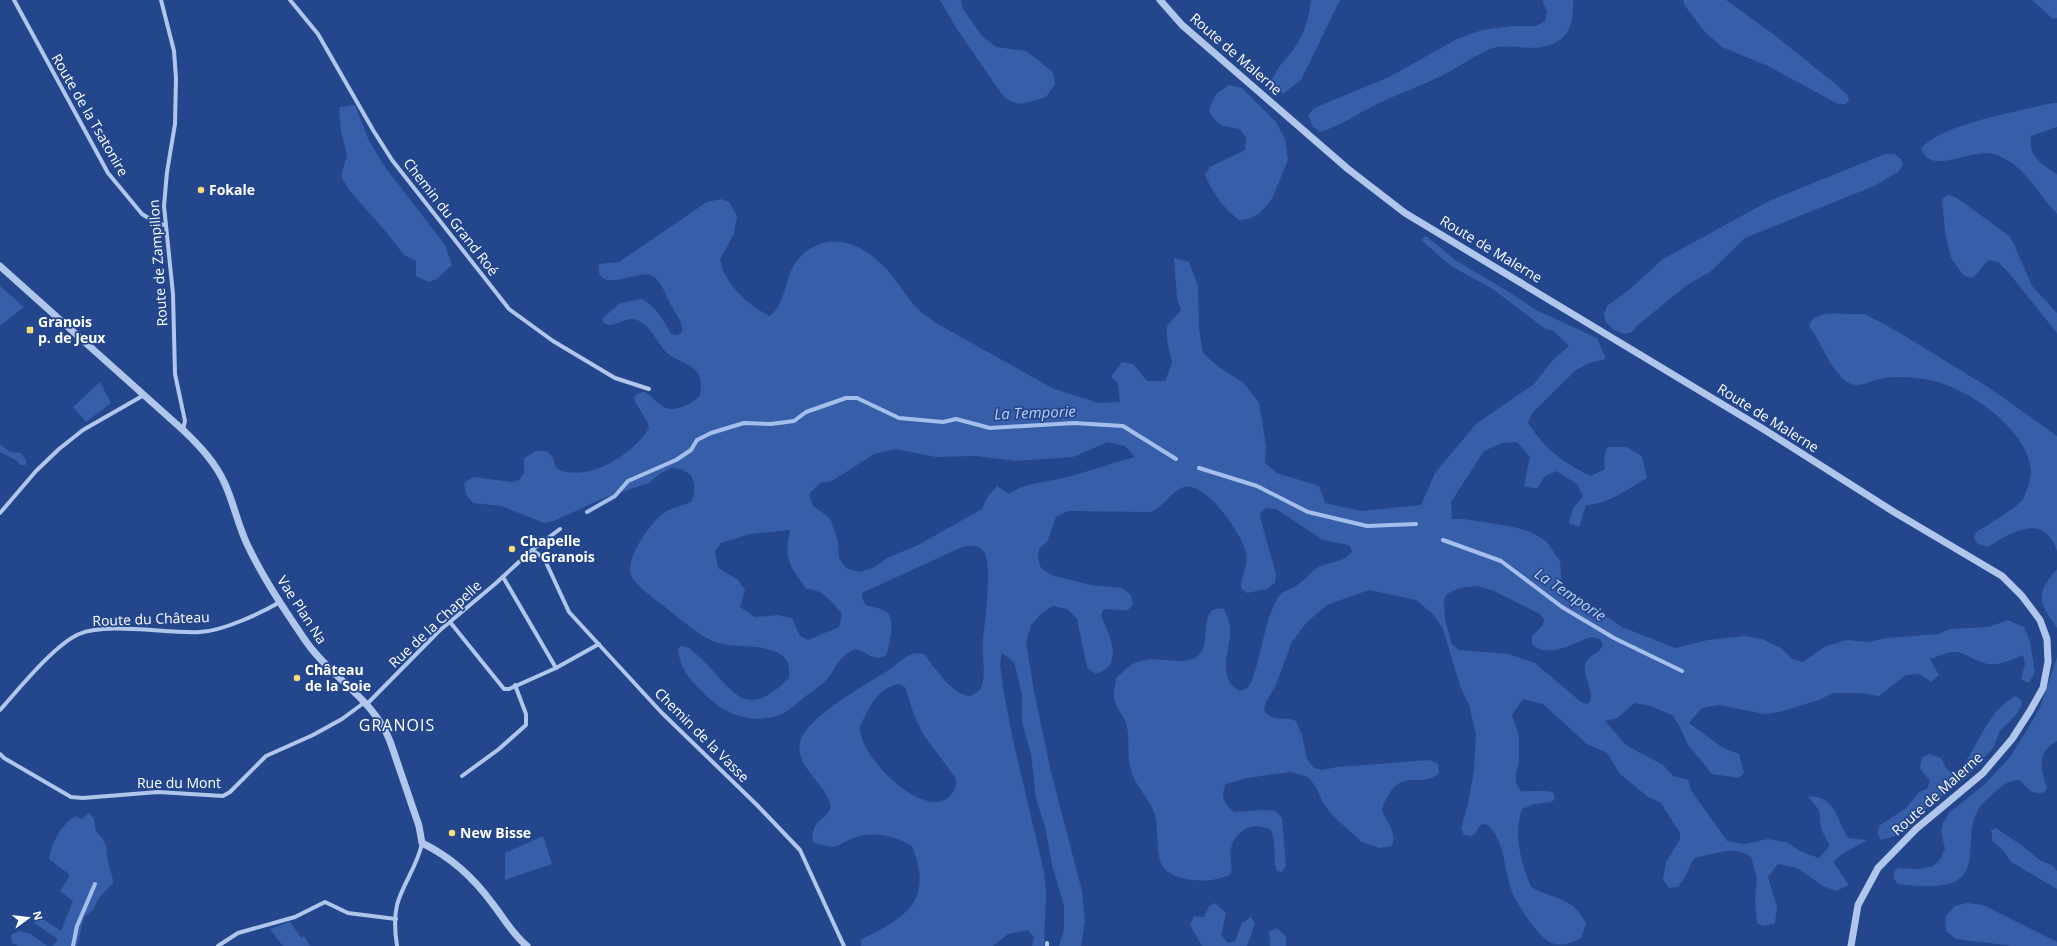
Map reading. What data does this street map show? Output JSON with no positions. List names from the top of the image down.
{
  "streets": {
    "street": [
      "Route de Malerne",
      "Route de la Tsatonire",
      "Chemin du Grand Roé",
      "Route de Zampillon",
      "Vae Plan Na",
      "Route du Château",
      "Rue de la Chapelle",
      "Chemin de la Vasse",
      "Rue du Mont"
    ]
  },
  "crossings": [
    ["Route de la Tsatonire", "Route de Zampillon"],
    ["Route de Zampillon", "Vae Plan Na"],
    ["Vae Plan Na", "Route du Château"],
    ["Vae Plan Na", "Rue de la Chapelle"],
    ["Vae Plan Na", "Rue du Mont"],
    ["Rue de la Chapelle", "Chemin de la Vasse"],
    ["Rue de la Chapelle", "Rue du Mont"]
  ],
  "districts": ["GRANOIS"],
  "water": ["La Temporie"],
  "places": {
    "other": [
      "Fokale",
      "Chapelle de Granois",
      "Château de la Soie",
      "New Bisse"
    ],
    "transit": ["Granois p. de Jeux"]
  },
  "north": "right"
}
